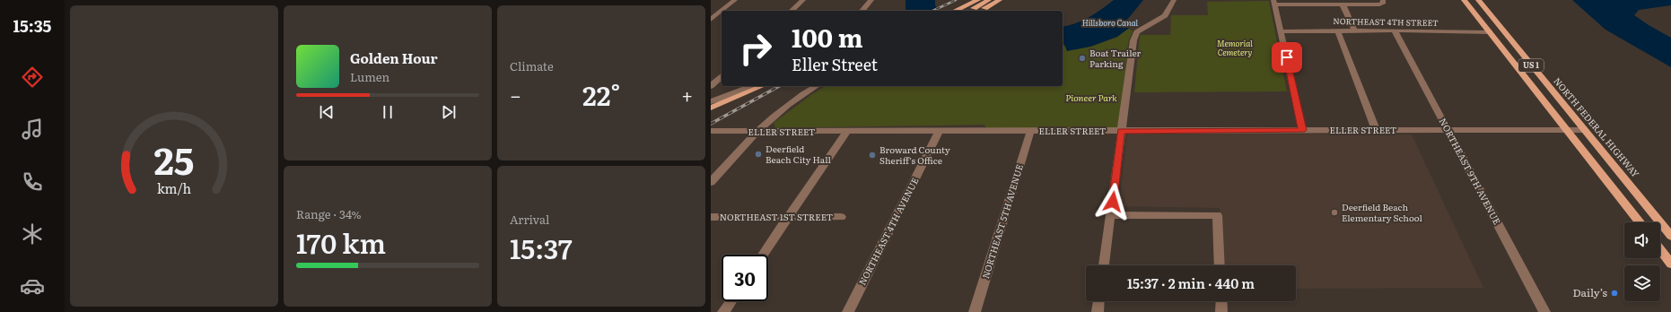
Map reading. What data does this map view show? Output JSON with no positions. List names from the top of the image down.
{
  "streets": {
    "main road": ["US 1", "NORTH FEDERAL HIGHWAY"],
    "street": [
      "NORTHEAST 4TH STREET",
      "ELLER STREET",
      "NORTHEAST 9TH AVENUE",
      "NORTHEAST 1ST STREET",
      "NORTHEAST 5TH AVENUE",
      "NORTHEAST 4TH AVENUE"
    ]
  },
  "crossings": [
    ["NORTHEAST 4TH STREET", "US 1"],
    ["NORTHEAST 4TH STREET", "NORTHEAST 9TH AVENUE"],
    ["US 1", "ELLER STREET"],
    ["NORTH FEDERAL HIGHWAY", "ELLER STREET"],
    ["ELLER STREET", "NORTHEAST 9TH AVENUE"],
    ["ELLER STREET", "NORTHEAST 5TH AVENUE"],
    ["ELLER STREET", "NORTHEAST 4TH AVENUE"]
  ],
  "water": ["Hillsboro Canal"],
  "parks": ["Memorial Cemetery", "Pioneer Park"],
  "places": [
    "Boat Trailer Parking",
    "Deerfield Beach City Hall",
    "Broward County Sheriff's Office",
    "Deerfield Beach Elementary School",
    "Daily’s"
  ],
  "page": {
    "tabs": "15:35",
    "tile": [
      "Climate",
      ["Range · 34%", "170 km"],
      ["Arrival", "15:37"]
    ],
    "turn": ["100 m", "Eller Street"],
    "song": ["Golden Hour", "Lumen"],
    "heat": ["−", "22°", "+"],
    "limit": "30",
    "trip": "15:37 · 2 min · 440 m",
    "gauge": ["25", "km/h"]
  }
}
